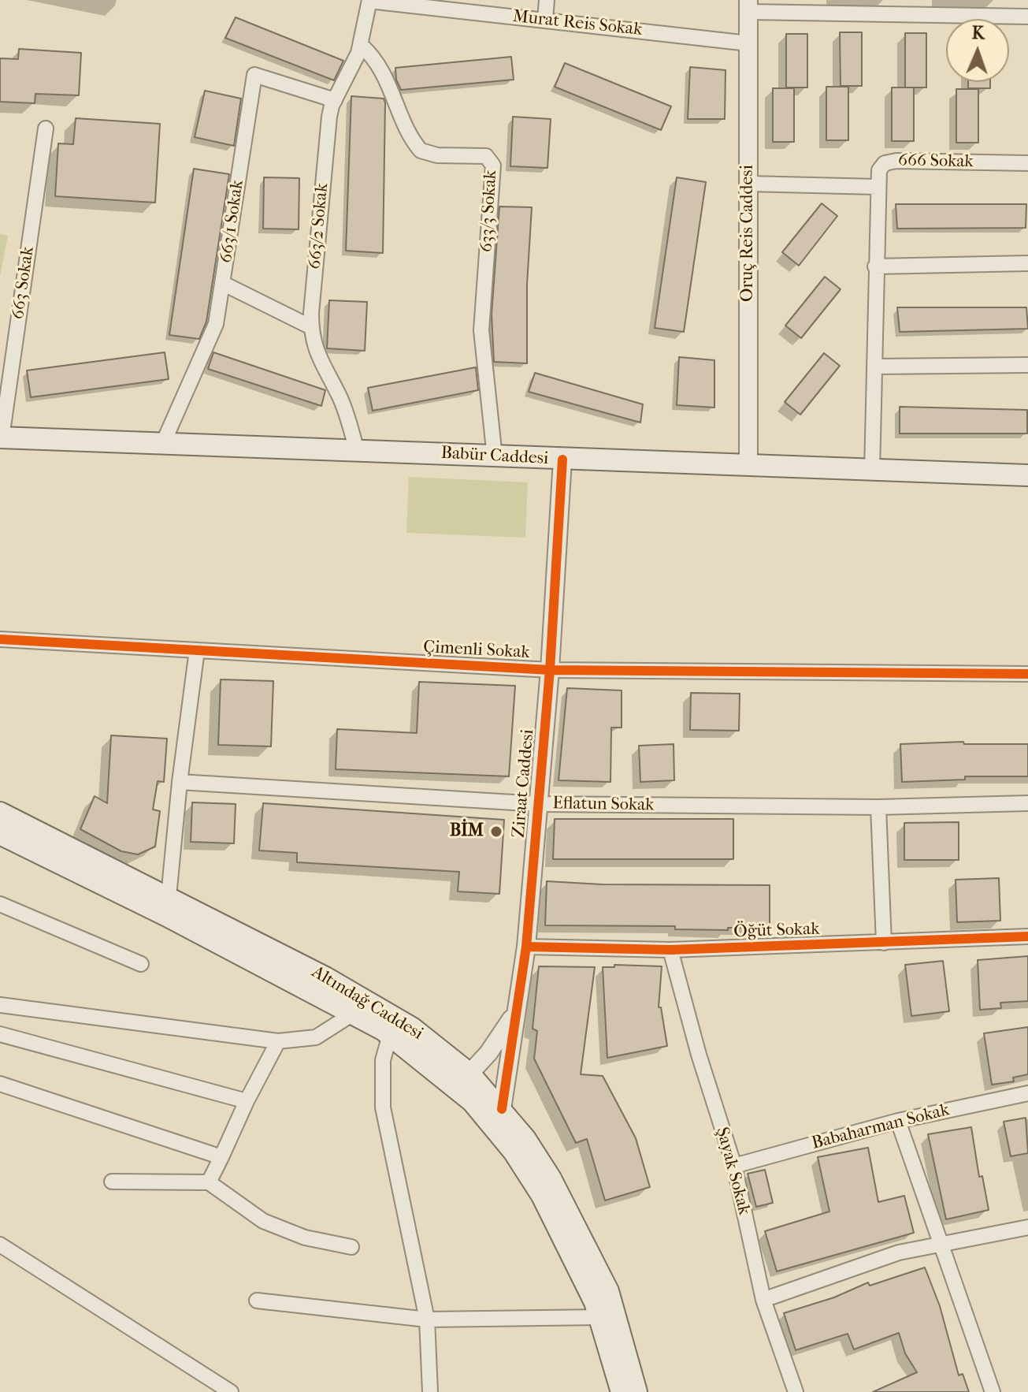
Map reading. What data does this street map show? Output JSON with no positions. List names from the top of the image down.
{
  "streets": {
    "main road": ["Babür Caddesi", "Altındağ Caddesi"],
    "street": [
      "Murat Reis Sokak",
      "666 Sokak",
      "633/3 Sokak",
      "663/1 Sokak",
      "663/2 Sokak",
      "Oruç Reis Caddesi",
      "663 Sokak",
      "Çimenli Sokak",
      "Ziraat Caddesi",
      "Eflatun Sokak",
      "Öğüt Sokak",
      "Babaharman Sokak",
      "Şayak Sokak"
    ]
  },
  "crossings": [
    ["Murat Reis Sokak", "663/2 Sokak"],
    ["Murat Reis Sokak", "Oruç Reis Caddesi"],
    ["666 Sokak", "Oruç Reis Caddesi"],
    ["633/3 Sokak", "663/2 Sokak"],
    ["633/3 Sokak", "Babür Caddesi"],
    ["663/1 Sokak", "663/2 Sokak"],
    ["663/1 Sokak", "Babür Caddesi"],
    ["663/2 Sokak", "Babür Caddesi"],
    ["Oruç Reis Caddesi", "Babür Caddesi"],
    ["663 Sokak", "Babür Caddesi"],
    ["Babür Caddesi", "Ziraat Caddesi"],
    ["Çimenli Sokak", "Ziraat Caddesi"],
    ["Ziraat Caddesi", "Eflatun Sokak"],
    ["Ziraat Caddesi", "Öğüt Sokak"],
    ["Ziraat Caddesi", "Altındağ Caddesi"],
    ["Öğüt Sokak", "Şayak Sokak"],
    ["Babaharman Sokak", "Şayak Sokak"]
  ],
  "places": ["BİM"],
  "north": "top"
}
